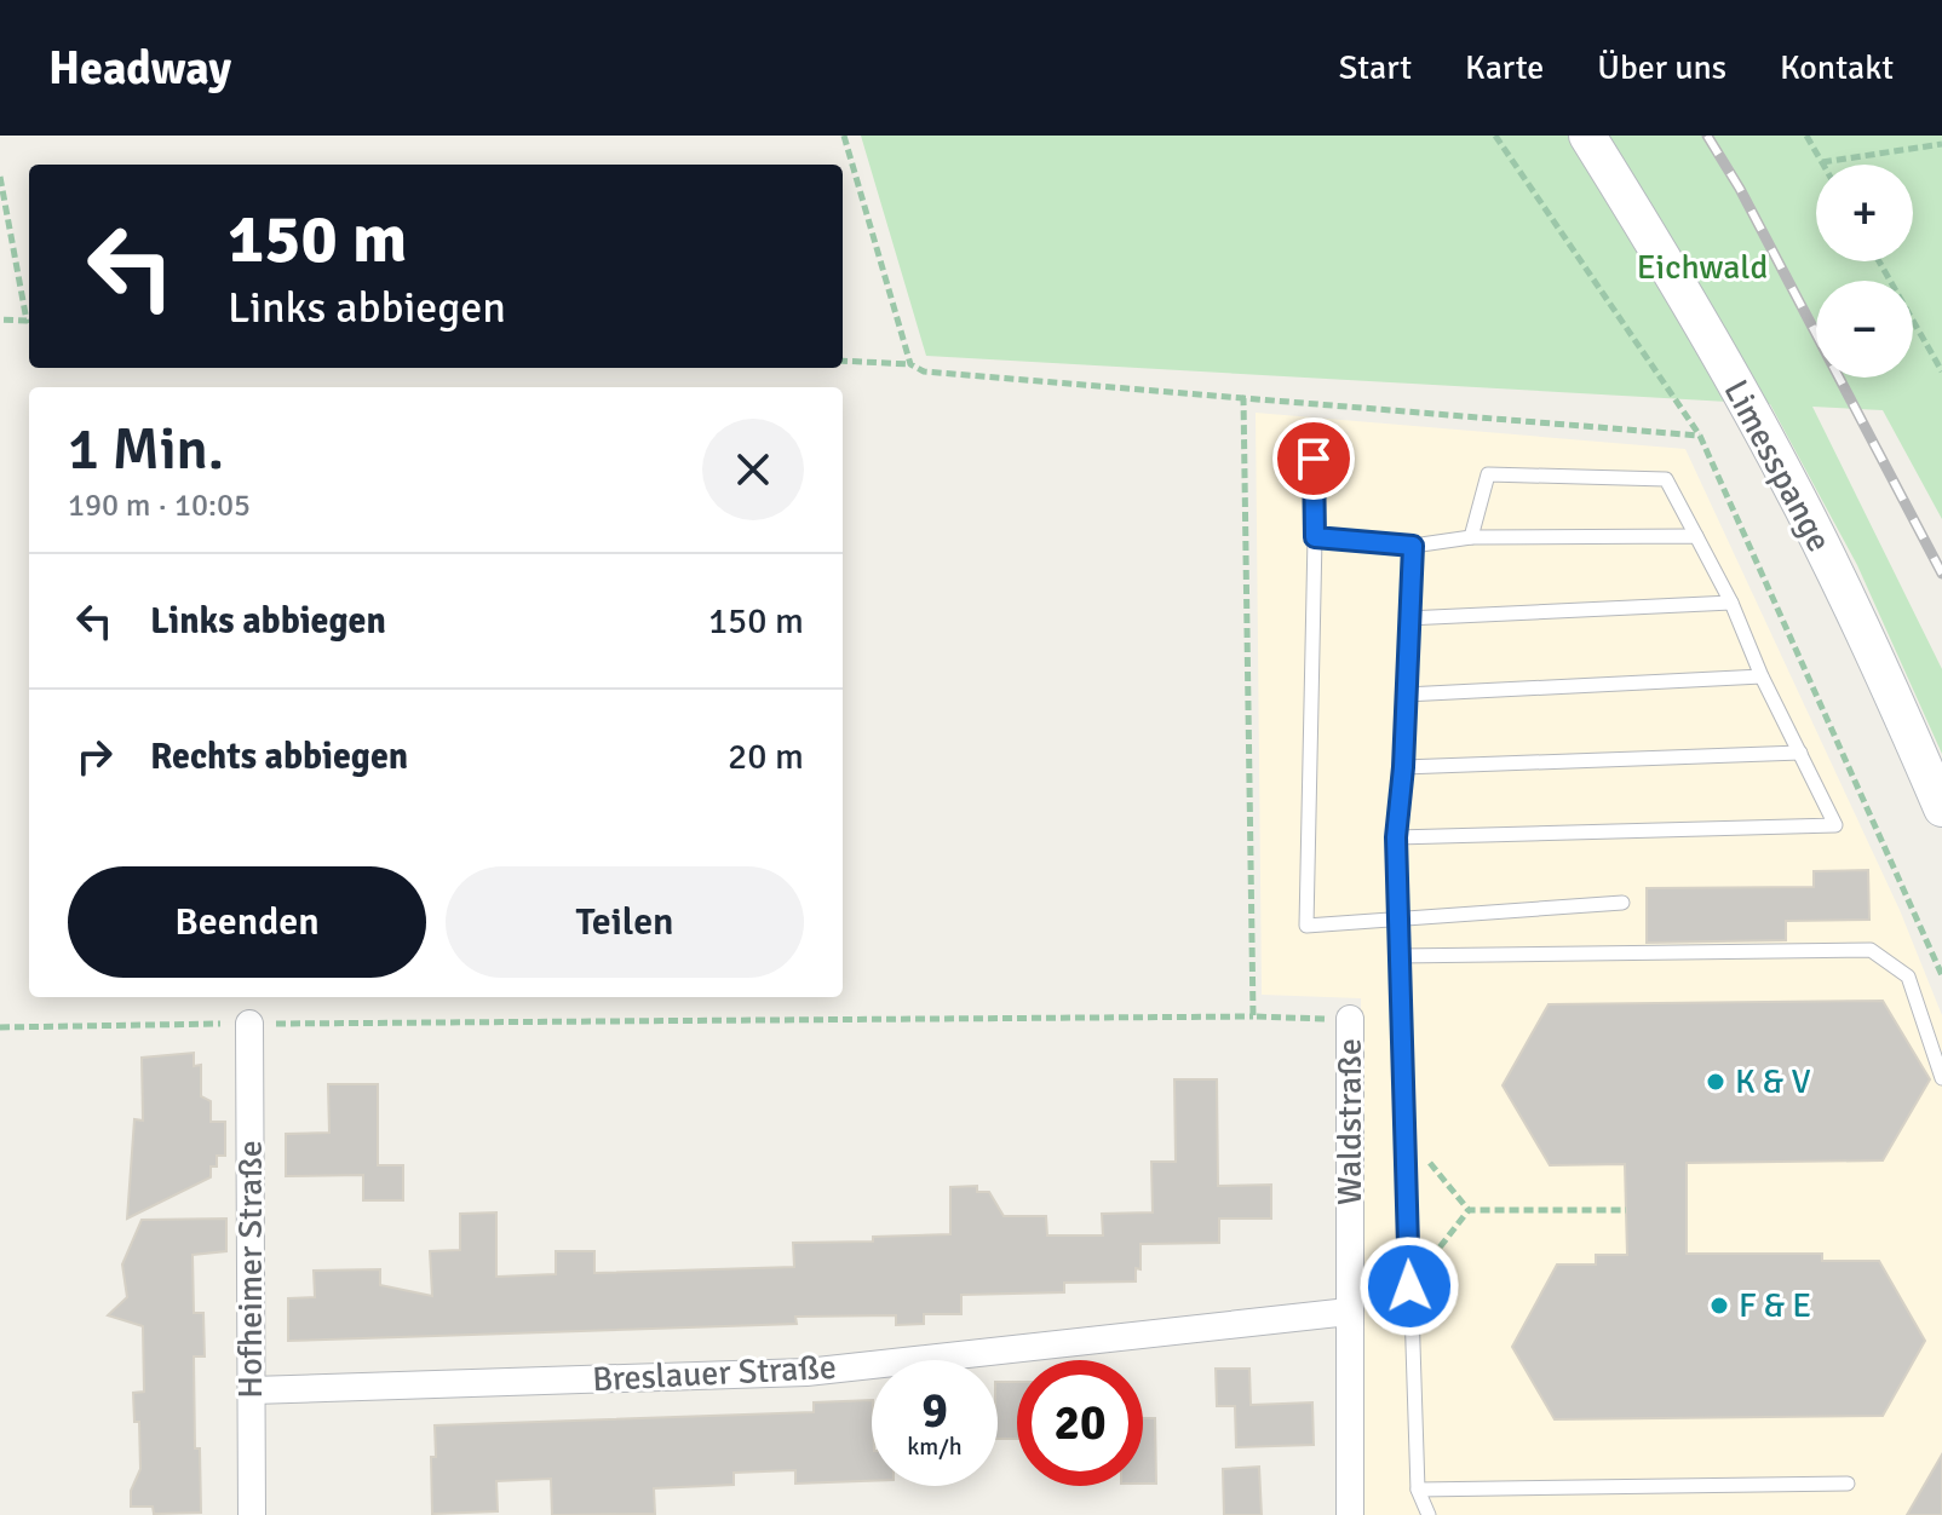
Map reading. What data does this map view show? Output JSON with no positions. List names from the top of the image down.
{
  "streets": {
    "main road": ["Limesspange"],
    "street": ["Waldstraße", "Hofheimer Straße", "Breslauer Straße"]
  },
  "crossings": [
    ["Waldstraße", "Breslauer Straße"],
    ["Hofheimer Straße", "Breslauer Straße"]
  ],
  "parks": ["Eichwald"],
  "places": ["K & V", "F & E"],
  "page": {
    "header": "Headway",
    "nav": [
      "Start",
      "Karte",
      "Über uns",
      "Kontakt"
    ],
    "map_buttons": ["+", "−"],
    "turn": ["150 m", "Links abbiegen"],
    "heading": ["1 Min.", "190 m · 10:05"],
    "list": [
      {
        "name": "Links abbiegen",
        "value": "150 m"
      },
      {
        "name": "Rechts abbiegen",
        "value": "20 m"
      }
    ],
    "buttons": ["Beenden", "Teilen"],
    "speed": "9 km/h",
    "limit": "20"
  }
}
